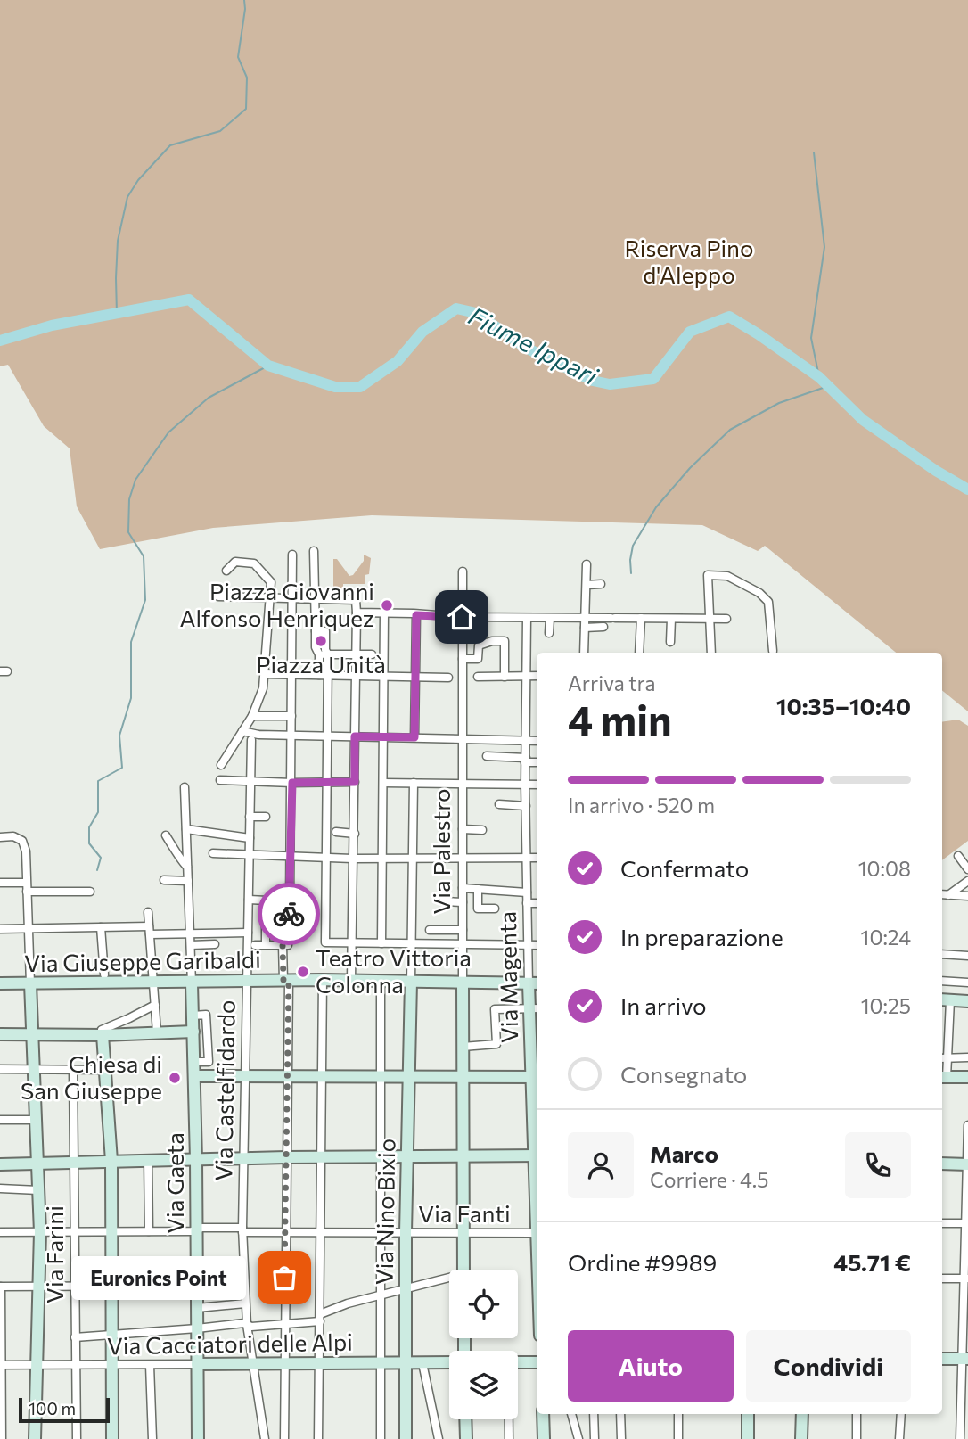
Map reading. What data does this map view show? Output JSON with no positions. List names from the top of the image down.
{
  "streets": {
    "street": [
      "Via Palestro",
      "Via Giuseppe Garibaldi",
      "Via Magenta",
      "Via Castelfidardo",
      "Via Gaeta",
      "Via Nino Bixio",
      "Via Fanti",
      "Via Farini",
      "Via Cacciatori delle Alpi"
    ]
  },
  "crossings": [
    ["Via Palestro", "Via Fanti"],
    ["Via Giuseppe Garibaldi", "Via Castelfidardo"],
    ["Via Giuseppe Garibaldi", "Via Gaeta"],
    ["Via Giuseppe Garibaldi", "Via Nino Bixio"],
    ["Via Magenta", "Via Fanti"],
    ["Via Castelfidardo", "Via Fanti"],
    ["Via Castelfidardo", "Via Cacciatori delle Alpi"],
    ["Via Gaeta", "Via Fanti"],
    ["Via Gaeta", "Via Cacciatori delle Alpi"],
    ["Via Nino Bixio", "Via Fanti"],
    ["Via Nino Bixio", "Via Cacciatori delle Alpi"],
    ["Via Fanti", "Via Farini"],
    ["Via Farini", "Via Cacciatori delle Alpi"]
  ],
  "water": ["Fiume Ippari"],
  "parks": ["Riserva Pino d'Aleppo"],
  "places": [
    "Piazza Giovanni Alfonso Henriquez",
    "Piazza Unità",
    "Teatro Vittoria Colonna",
    "Chiesa di San Giuseppe",
    "Euronics Point"
  ],
  "scale_bar": "100 m",
  "page": {
    "heading": ["4 min", "Arriva tra", "10:35–10:40"],
    "panel": [
      "Marco",
      "Corriere · 4.5",
      "Ordine #9989",
      "45.71 €"
    ],
    "bar": "In arrivo · 520 m",
    "list": [
      ["Confermato", "10:08"],
      ["In preparazione", "10:24"],
      ["In arrivo", "10:25"],
      "Consegnato"
    ],
    "bubble": "Euronics Point",
    "buttons": ["Aiuto", "Condividi"],
    "scale": "100 m"
  }
}
